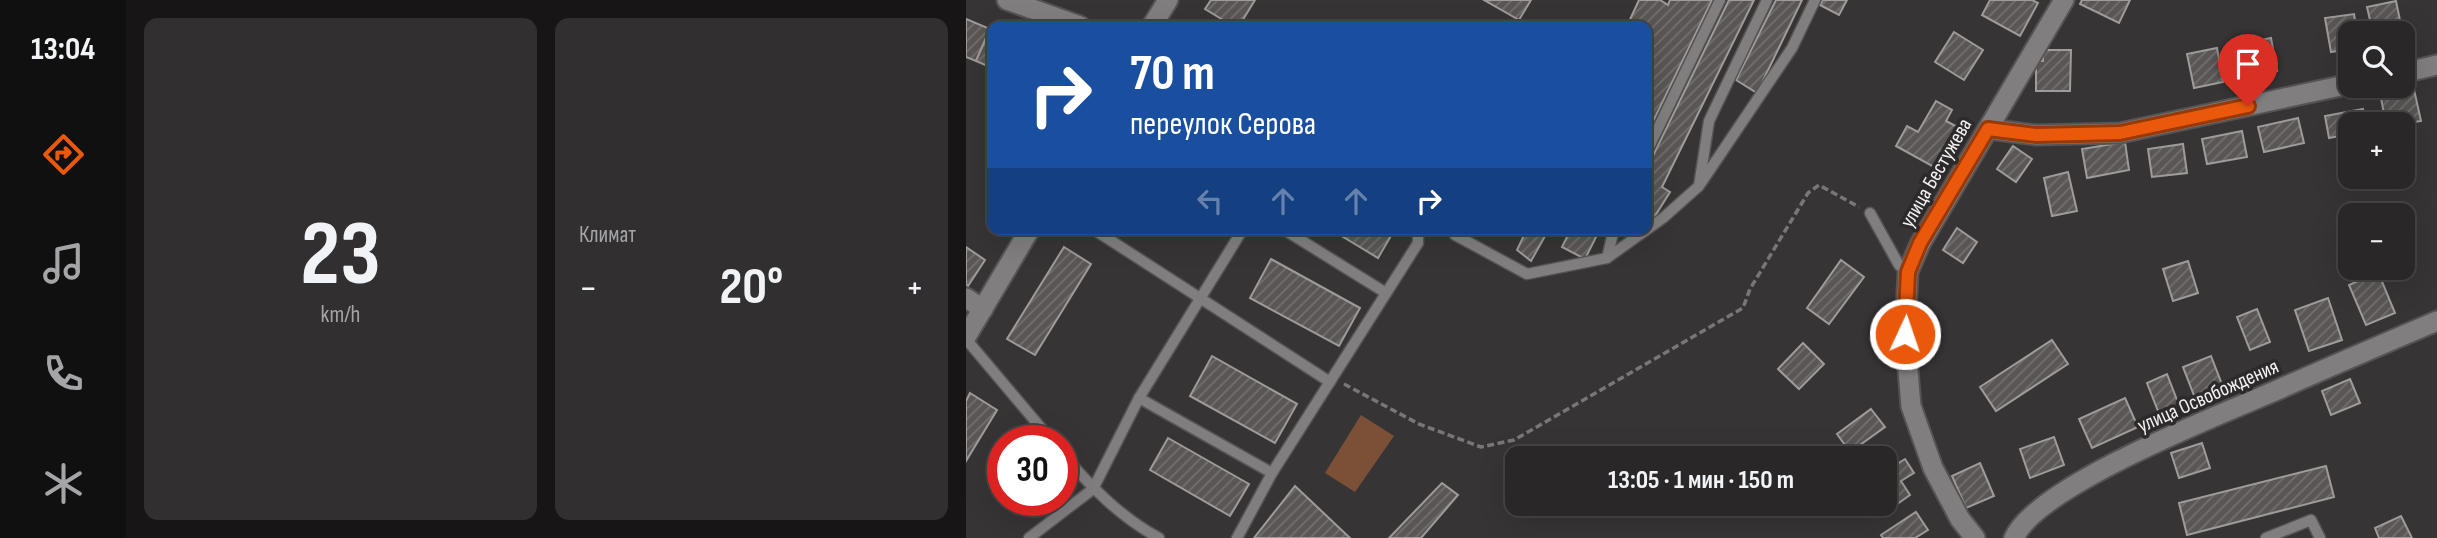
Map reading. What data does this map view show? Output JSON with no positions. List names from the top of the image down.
{
  "streets": {
    "street": ["улица Бестужева", "улица Освобождения"]
  },
  "page": {
    "tabs": "13:04",
    "tile": [
      ["23", "km/h"],
      "Климат"
    ],
    "map_buttons": ["+", "−"],
    "turn": ["70 m", "переулок Серова"],
    "heat": ["−", "20°", "+"],
    "limit": "30",
    "trip": "13:05 · 1 мин · 150 m"
  }
}
